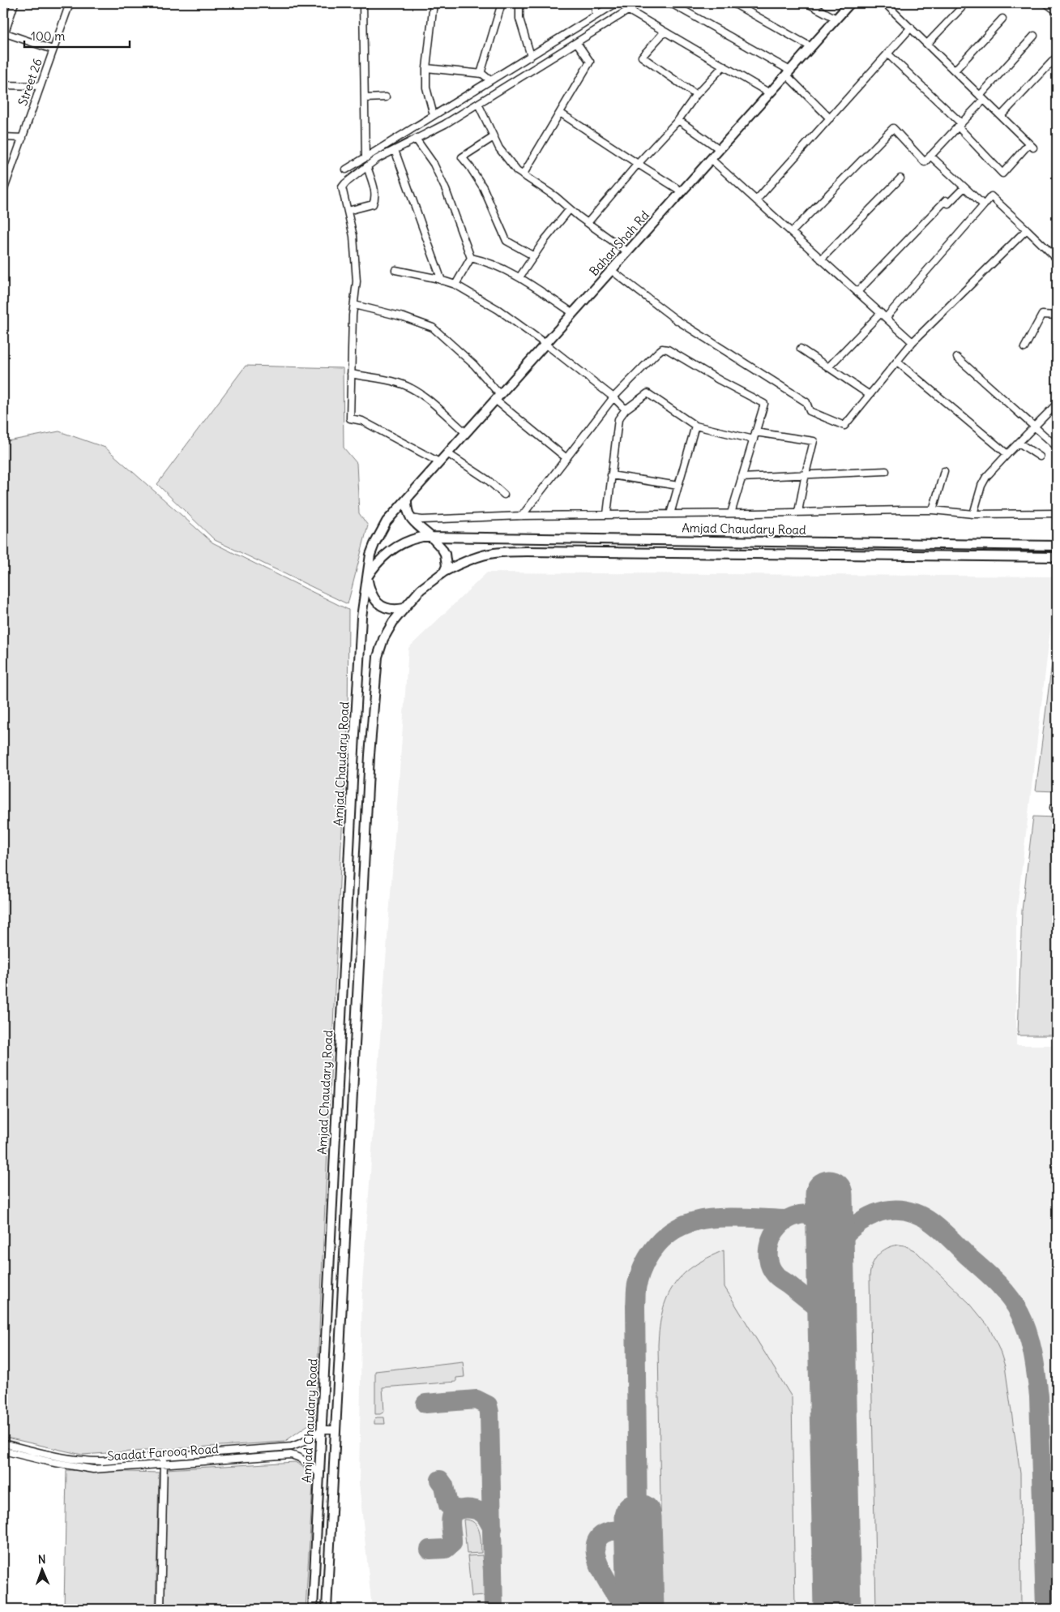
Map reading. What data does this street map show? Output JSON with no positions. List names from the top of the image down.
{
  "streets": {
    "main road": ["Bahar Shah Rd", "Amjad Chaudary Road"],
    "street": ["Street 26", "Saadat Farooq Road"]
  },
  "crossings": [
    ["Bahar Shah Rd", "Amjad Chaudary Road"],
    ["Amjad Chaudary Road", "Saadat Farooq Road"]
  ],
  "scale_bar": "100 m",
  "north": "top"
}
